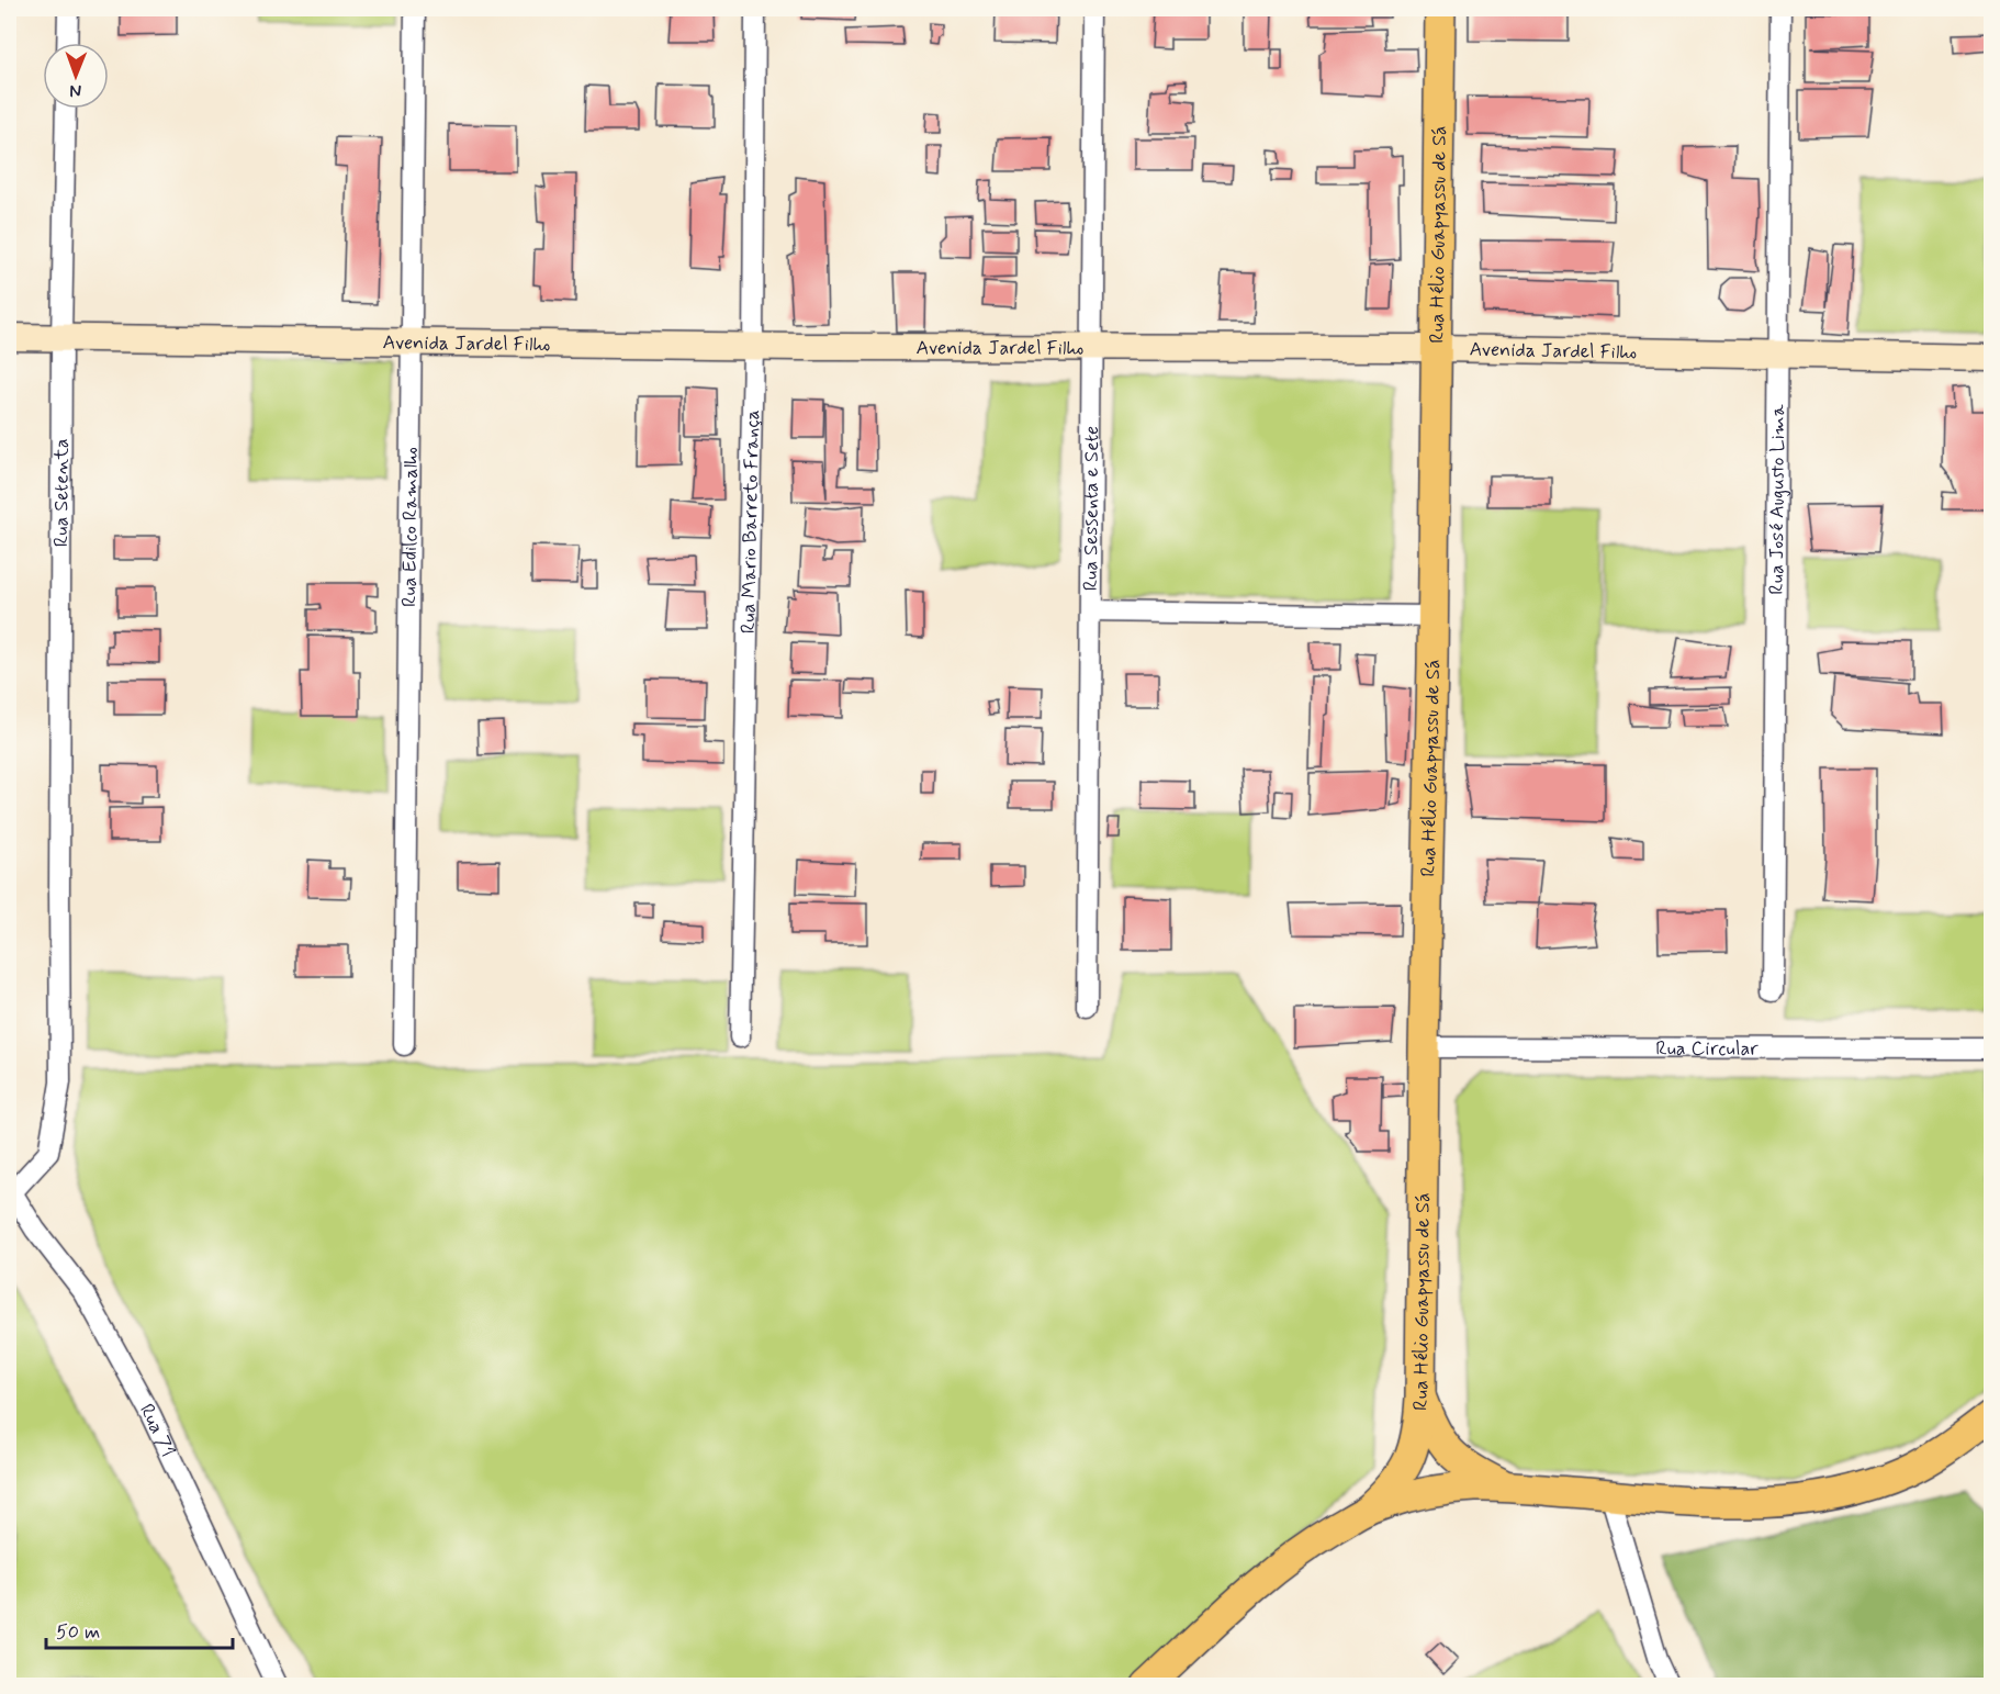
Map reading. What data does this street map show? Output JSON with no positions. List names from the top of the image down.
{
  "streets": {
    "main road": ["Rua Hélio Guapyassu de Sá", "Avenida Jardel Filho"],
    "street": [
      "Rua Setenta",
      "Rua José Augusto Lima",
      "Rua Sessenta e Sete",
      "Rua Mario Barreto França",
      "Rua Edilco Ramalho",
      "Rua Circular",
      "Rua 71"
    ]
  },
  "crossings": [
    ["Rua Hélio Guapyassu de Sá", "Avenida Jardel Filho"],
    ["Rua Hélio Guapyassu de Sá", "Rua Circular"],
    ["Avenida Jardel Filho", "Rua Setenta"],
    ["Avenida Jardel Filho", "Rua José Augusto Lima"],
    ["Avenida Jardel Filho", "Rua Sessenta e Sete"],
    ["Avenida Jardel Filho", "Rua Mario Barreto França"],
    ["Avenida Jardel Filho", "Rua Edilco Ramalho"],
    ["Rua Setenta", "Rua 71"]
  ],
  "scale_bar": "50 m",
  "north": "bottom"
}
